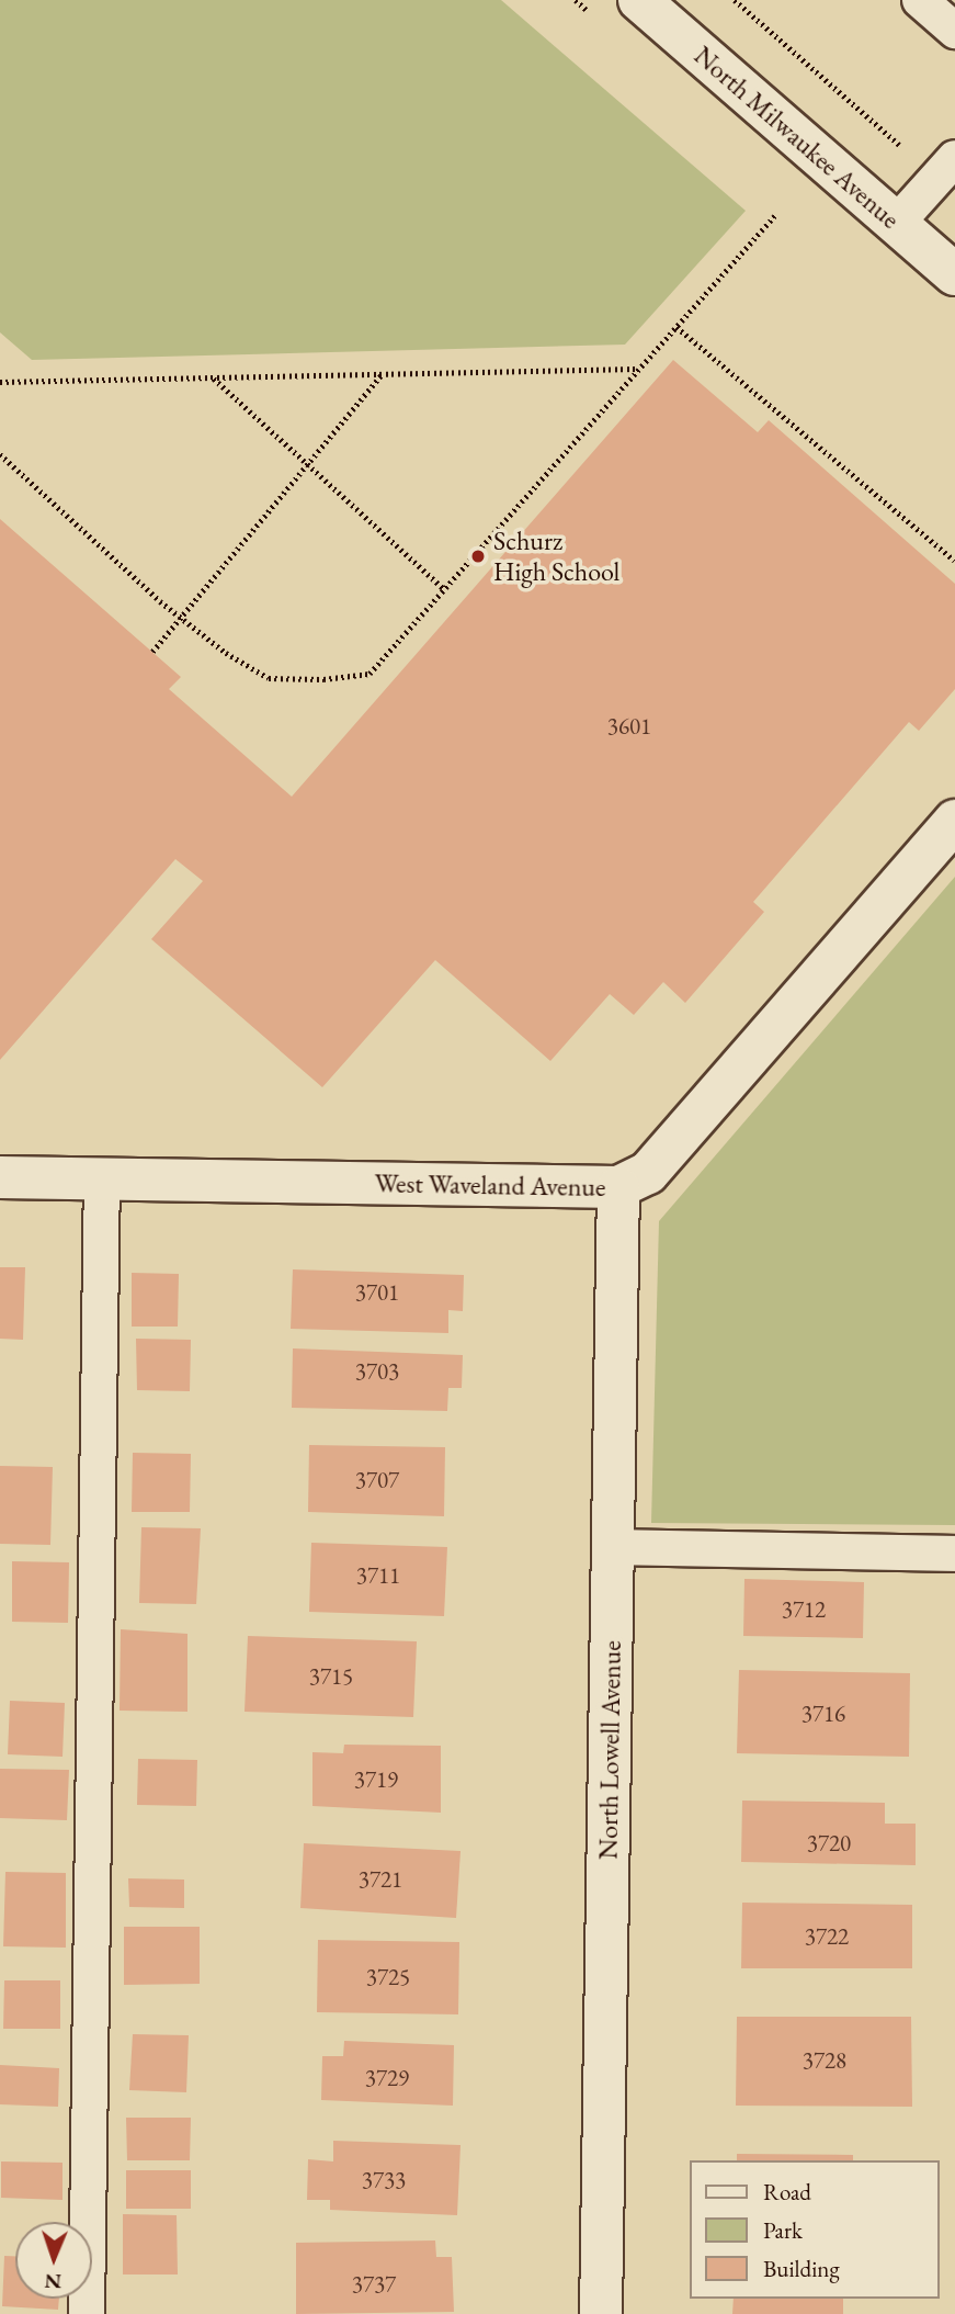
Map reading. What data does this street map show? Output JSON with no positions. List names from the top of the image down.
{
  "streets": {
    "street": ["North Milwaukee Avenue", "West Waveland Avenue", "North Lowell Avenue"]
  },
  "crossings": [
    ["West Waveland Avenue", "North Lowell Avenue"]
  ],
  "places": ["Schurz High School"],
  "house_numbers": [
    "3601",
    "3701",
    "3703",
    "3707",
    "3711",
    "3712",
    "3715",
    "3716",
    "3719",
    "3720",
    "3721",
    "3722",
    "3725",
    "3728",
    "3729",
    "3733",
    "3737"
  ],
  "legend": ["Road", "Park", "Building"],
  "north": "bottom"
}
